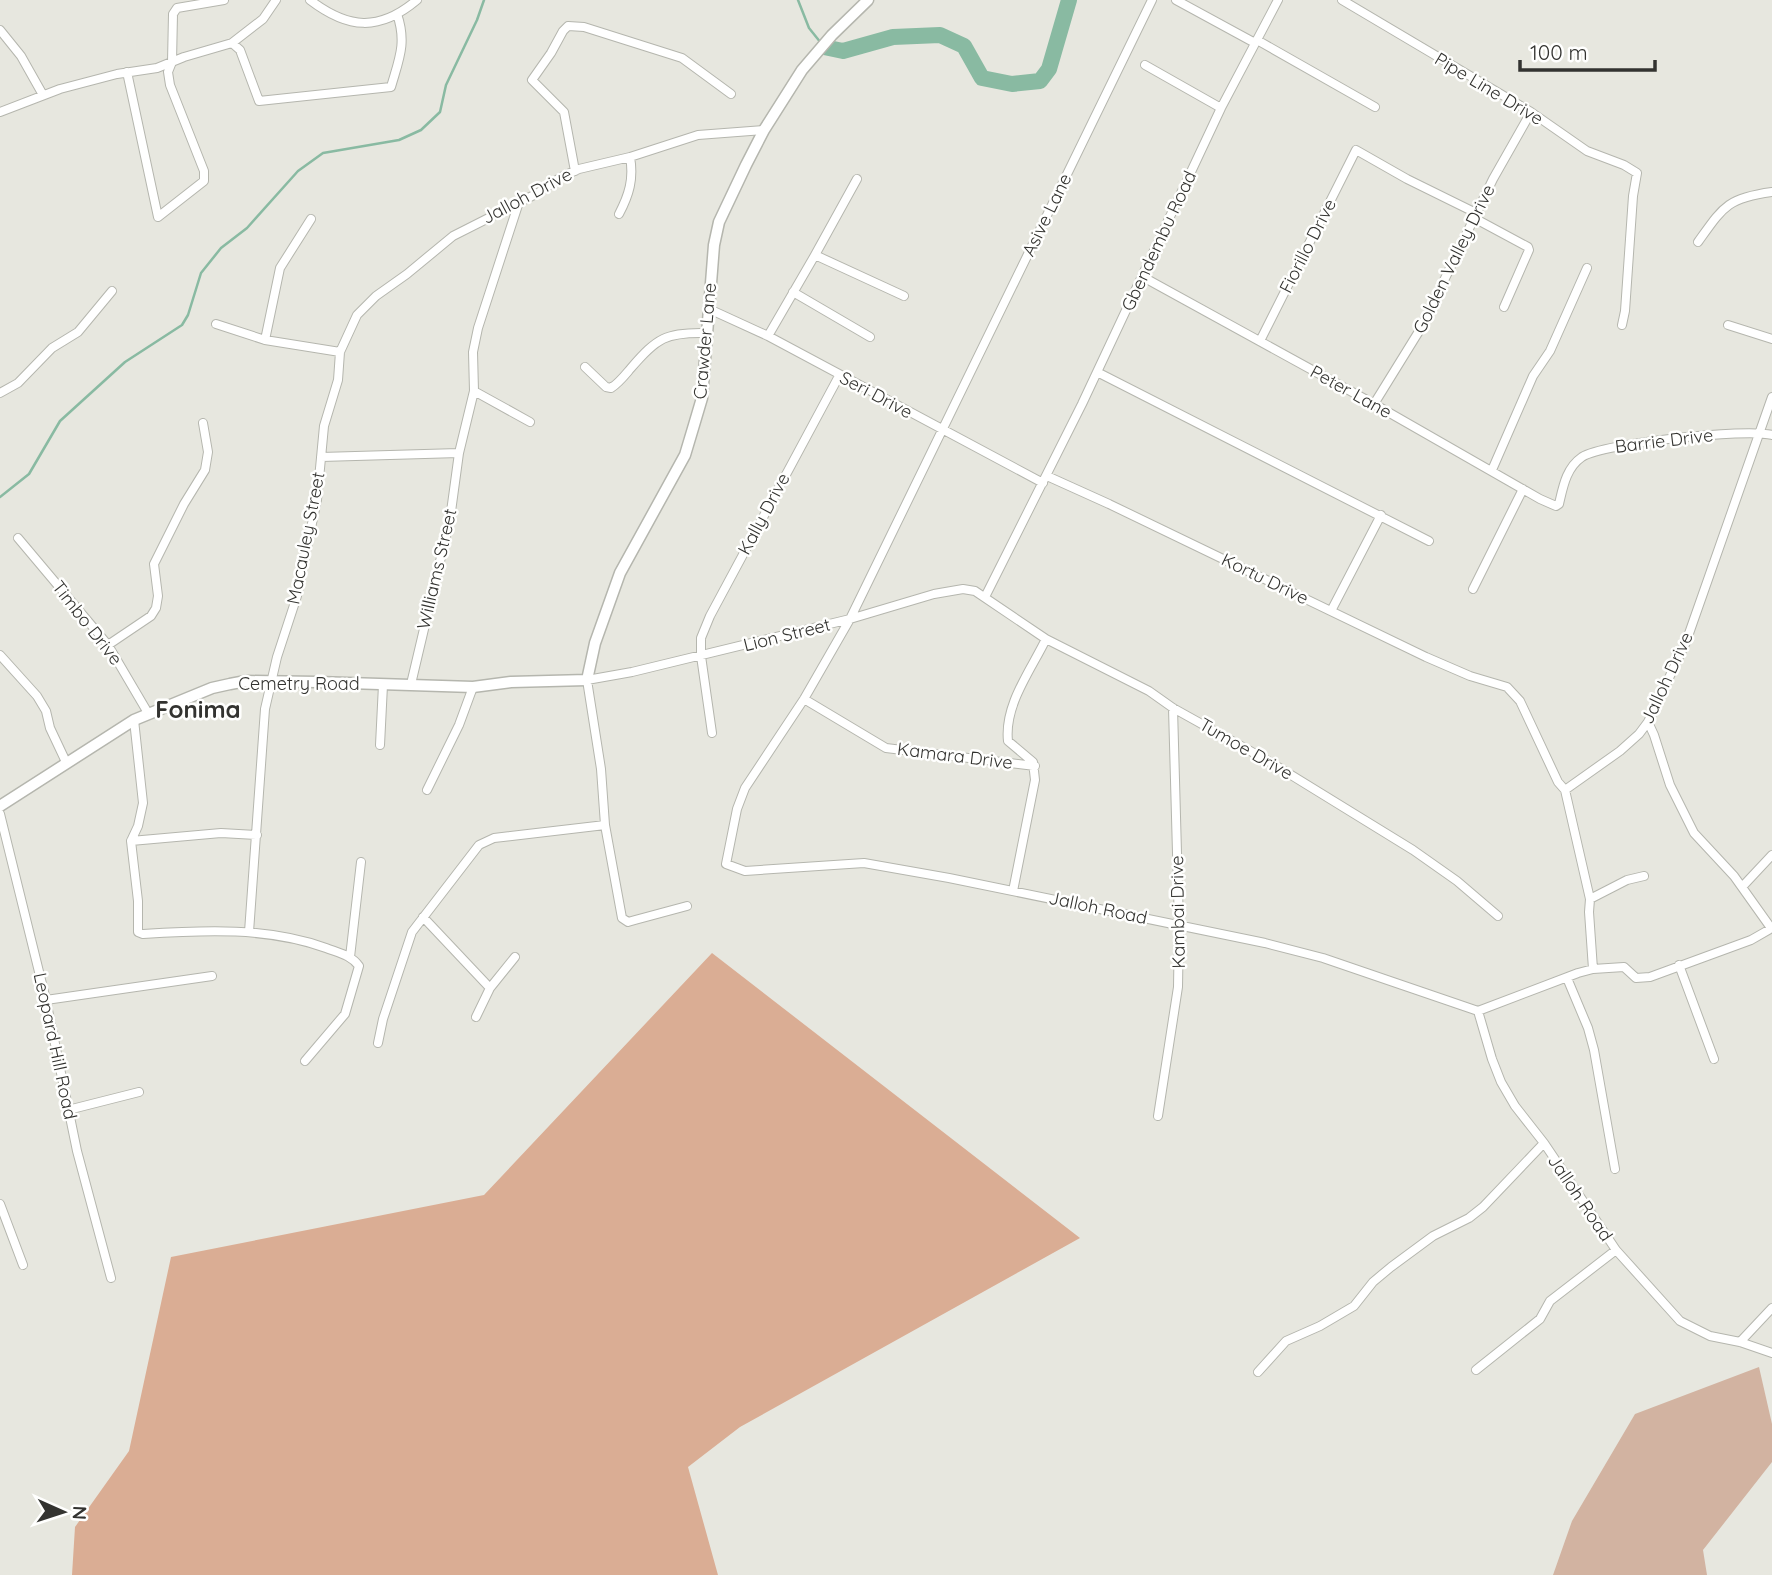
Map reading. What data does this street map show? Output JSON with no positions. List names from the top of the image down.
{
  "streets": {
    "street": [
      "Pipe Line Drive",
      "Jalloh Drive",
      "Asive Lane",
      "Gbendembu Road",
      "Fiorillo Drive",
      "Golden Valley Drive",
      "Crawder Lane",
      "Peter Lane",
      "Seri Drive",
      "Barrie Drive",
      "Kally Drive",
      "Macauley Street",
      "Williams Street",
      "Kortu Drive",
      "Timbo Drive",
      "Lion Street",
      "Cemetry Road",
      "Tumoe Drive",
      "Kamara Drive",
      "Jalloh Road",
      "Kambai Drive",
      "Leopard Hill Road"
    ]
  },
  "crossings": [
    ["Pipe Line Drive", "Golden Valley Drive"],
    ["Jalloh Drive", "Crawder Lane"],
    ["Jalloh Drive", "Barrie Drive"],
    ["Jalloh Drive", "Macauley Street"],
    ["Jalloh Drive", "Williams Street"],
    ["Jalloh Drive", "Kortu Drive"],
    ["Asive Lane", "Seri Drive"],
    ["Asive Lane", "Jalloh Road"],
    ["Gbendembu Road", "Peter Lane"],
    ["Gbendembu Road", "Seri Drive"],
    ["Gbendembu Road", "Kortu Drive"],
    ["Gbendembu Road", "Lion Street"],
    ["Gbendembu Road", "Tumoe Drive"],
    ["Fiorillo Drive", "Golden Valley Drive"],
    ["Fiorillo Drive", "Peter Lane"],
    ["Golden Valley Drive", "Peter Lane"],
    ["Crawder Lane", "Seri Drive"],
    ["Crawder Lane", "Lion Street"],
    ["Crawder Lane", "Cemetry Road"],
    ["Peter Lane", "Barrie Drive"],
    ["Seri Drive", "Kally Drive"],
    ["Seri Drive", "Kortu Drive"],
    ["Seri Drive", "Jalloh Road"],
    ["Kally Drive", "Lion Street"],
    ["Macauley Street", "Cemetry Road"],
    ["Williams Street", "Cemetry Road"],
    ["Timbo Drive", "Cemetry Road"],
    ["Lion Street", "Cemetry Road"],
    ["Lion Street", "Tumoe Drive"],
    ["Lion Street", "Jalloh Road"],
    ["Tumoe Drive", "Kambai Drive"],
    ["Kamara Drive", "Jalloh Road"],
    ["Jalloh Road", "Kambai Drive"]
  ],
  "districts": ["Fonima"],
  "scale_bar": "100 m",
  "north": "right"
}
